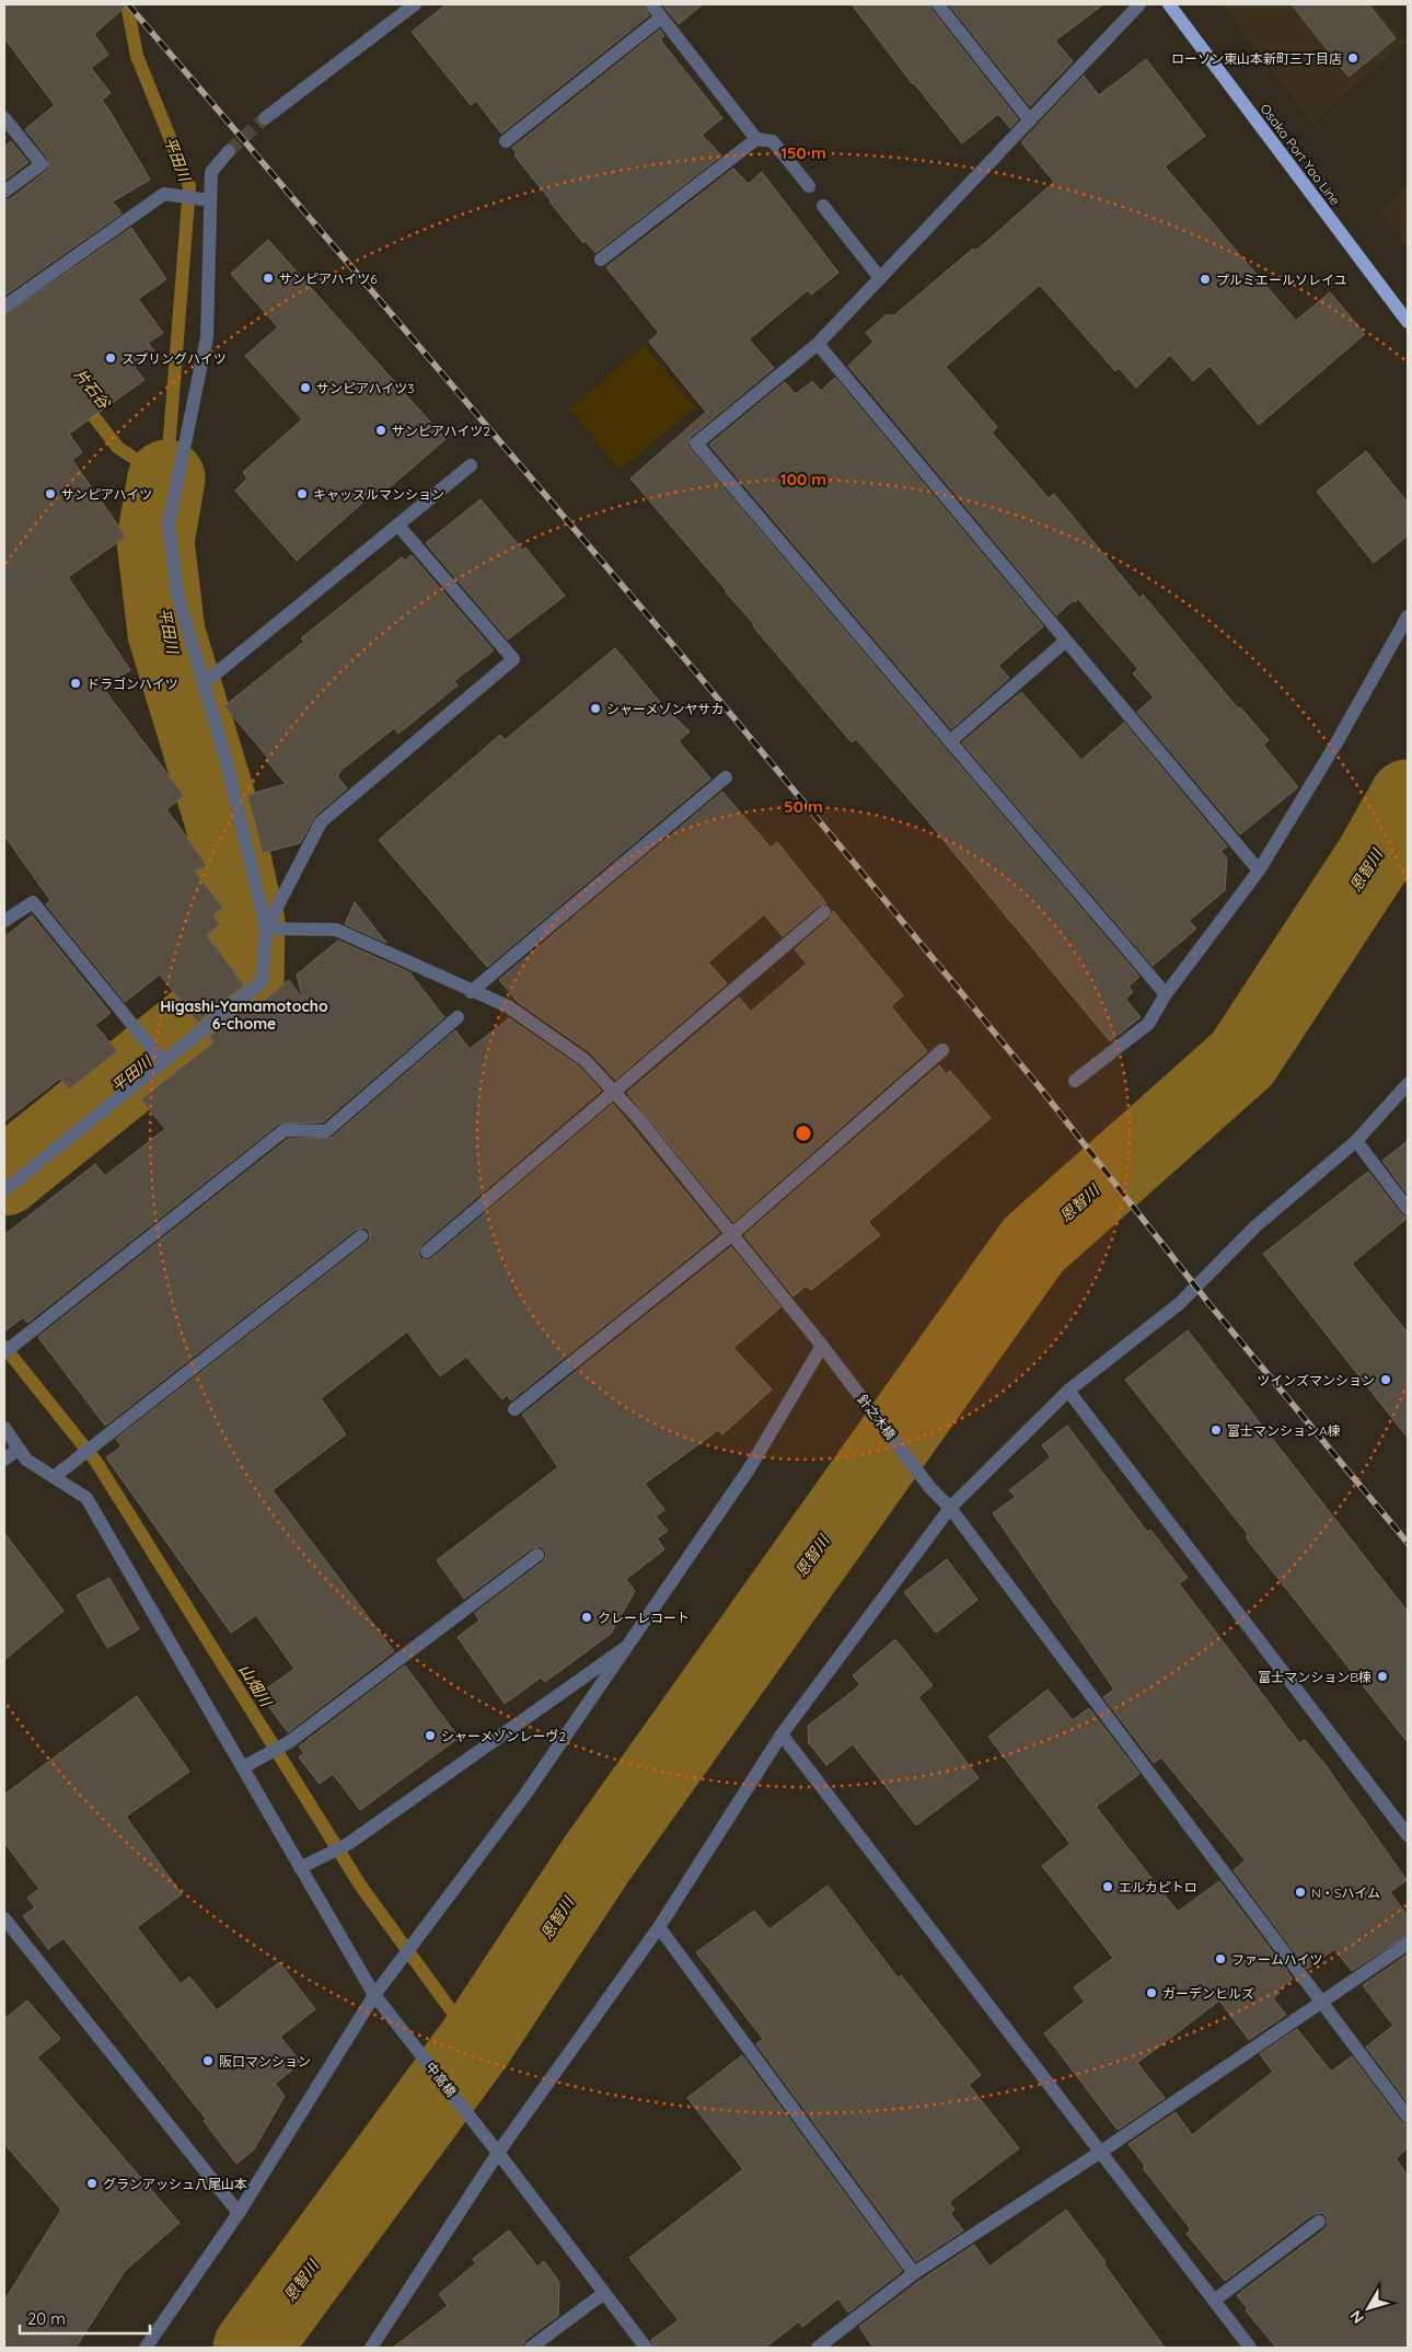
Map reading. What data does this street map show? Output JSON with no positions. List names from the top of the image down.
{
  "streets": {
    "main road": ["Osaka Port Yao Line"],
    "street": ["針之木橋", "中高橋"]
  },
  "districts": ["Higashi-Yamamotocho 6-chome"],
  "water": [
    "平田川",
    "片石谷",
    "恩智川",
    "山畑川"
  ],
  "places": [
    "ローソン東山本新町三丁目店",
    "サンピアハイツ6",
    "プルミエールソレイユ",
    "スプリングハイツ",
    "サンピアハイツ3",
    "サンピアハイツ2",
    "サンピアハイツ",
    "キャッスルマンション",
    "ドラゴンハイツ",
    "シャーメゾンヤサカ",
    "ツインズマンション",
    "富士マンションA棟",
    "クレーレコート",
    "富士マンションB棟",
    "シャーメゾンレーヴ2",
    "エルカピトロ",
    "N・Sハイム",
    "ファームハイツ",
    "ガーデンヒルズ",
    "阪口マンション",
    "グランアッシュ八尾山本"
  ],
  "scale_bar": "20 m",
  "north": "bottom left",
  "rings": ["150 m", "100 m", "50 m"]
}
